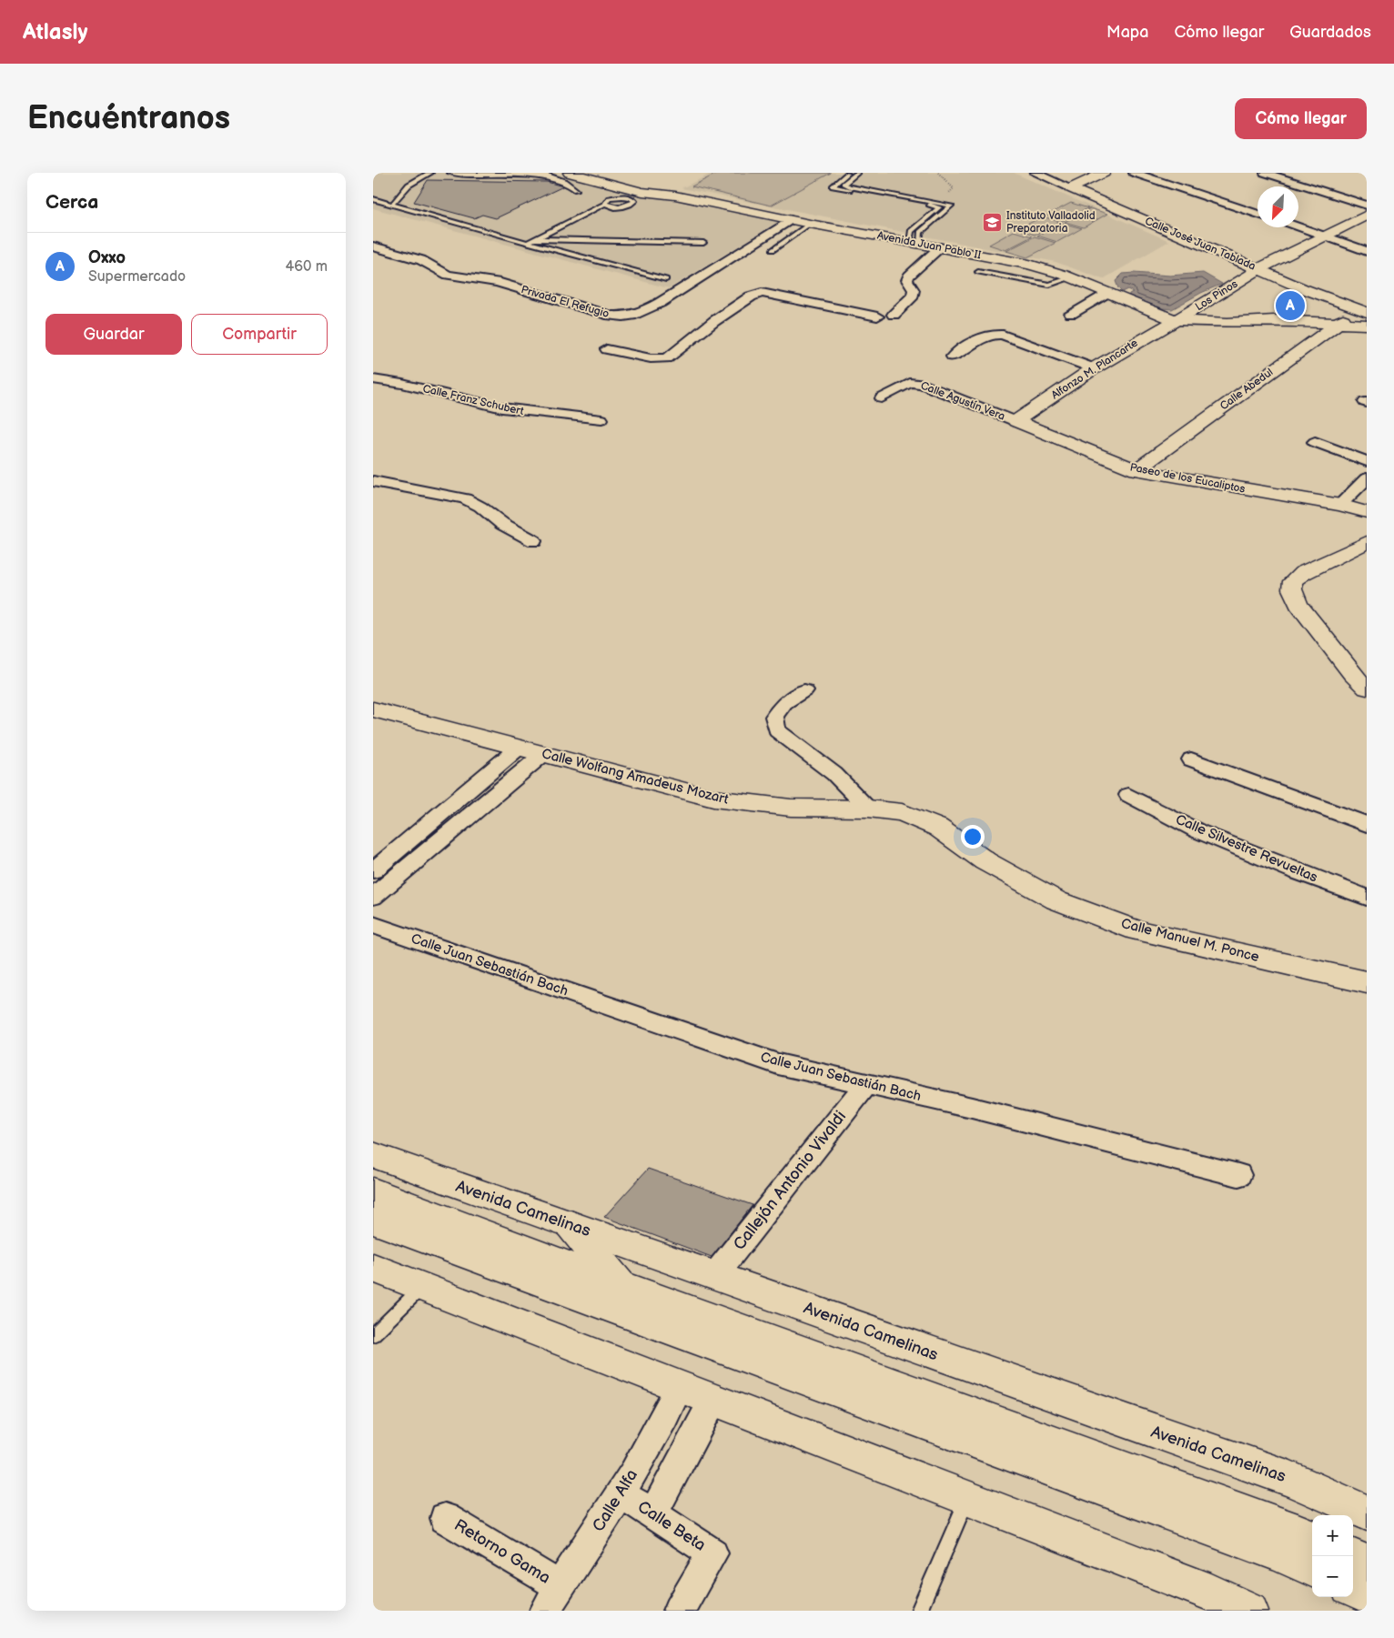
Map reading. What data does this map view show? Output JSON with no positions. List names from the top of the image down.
{
  "streets": {
    "main road": [
      "Calle José Juan Tablada",
      "Avenida Juan Pablo II",
      "Los Pinos",
      "Alfonzo M. Plancarte",
      "Calle Abedul",
      "Paseo de los Eucaliptos",
      "Calle Wolfang Amadeus Mozart",
      "Calle Manuel M. Ponce",
      "Avenida Camelinas"
    ],
    "street": [
      "Privada El Refugio",
      "Calle Franz Schubert",
      "Calle Agustín Vera",
      "Calle Silvestre Revueltas",
      "Calle Juan Sebastián Bach",
      "Callejón Antonio Vivaldi",
      "Calle Alfa",
      "Calle Beta",
      "Retorno Gama"
    ]
  },
  "crossings": [
    ["Calle José Juan Tablada", "Los Pinos"],
    ["Calle José Juan Tablada", "Calle Abedul"],
    ["Avenida Juan Pablo II", "Los Pinos"],
    ["Avenida Juan Pablo II", "Privada El Refugio"],
    ["Avenida Juan Pablo II", "Alfonzo M. Plancarte"],
    ["Los Pinos", "Alfonzo M. Plancarte"],
    ["Alfonzo M. Plancarte", "Calle Agustín Vera"],
    ["Alfonzo M. Plancarte", "Paseo de los Eucaliptos"],
    ["Calle Abedul", "Paseo de los Eucaliptos"],
    ["Calle Agustín Vera", "Paseo de los Eucaliptos"],
    ["Calle Wolfang Amadeus Mozart", "Calle Manuel M. Ponce"],
    ["Calle Juan Sebastián Bach", "Callejón Antonio Vivaldi"],
    ["Callejón Antonio Vivaldi", "Avenida Camelinas"],
    ["Calle Alfa", "Calle Beta"],
    ["Calle Alfa", "Retorno Gama"]
  ],
  "places": {
    "school or university": ["Instituto Valladolid Preparatoria"]
  },
  "north": "bottom left",
  "page": {
    "header": "Atlasly",
    "nav": ["Mapa", "Cómo llegar", "Guardados"],
    "buttons": [
      "Cómo llegar",
      ["Guardar", "Compartir"]
    ],
    "title": "Encuéntranos",
    "heading": "Cerca",
    "list": [
      {
        "mark": "A",
        "name": "Oxxo",
        "note": "Supermercado",
        "value": "460 m"
      }
    ],
    "pins": "A",
    "map_buttons": ["+", "−"]
  }
}
